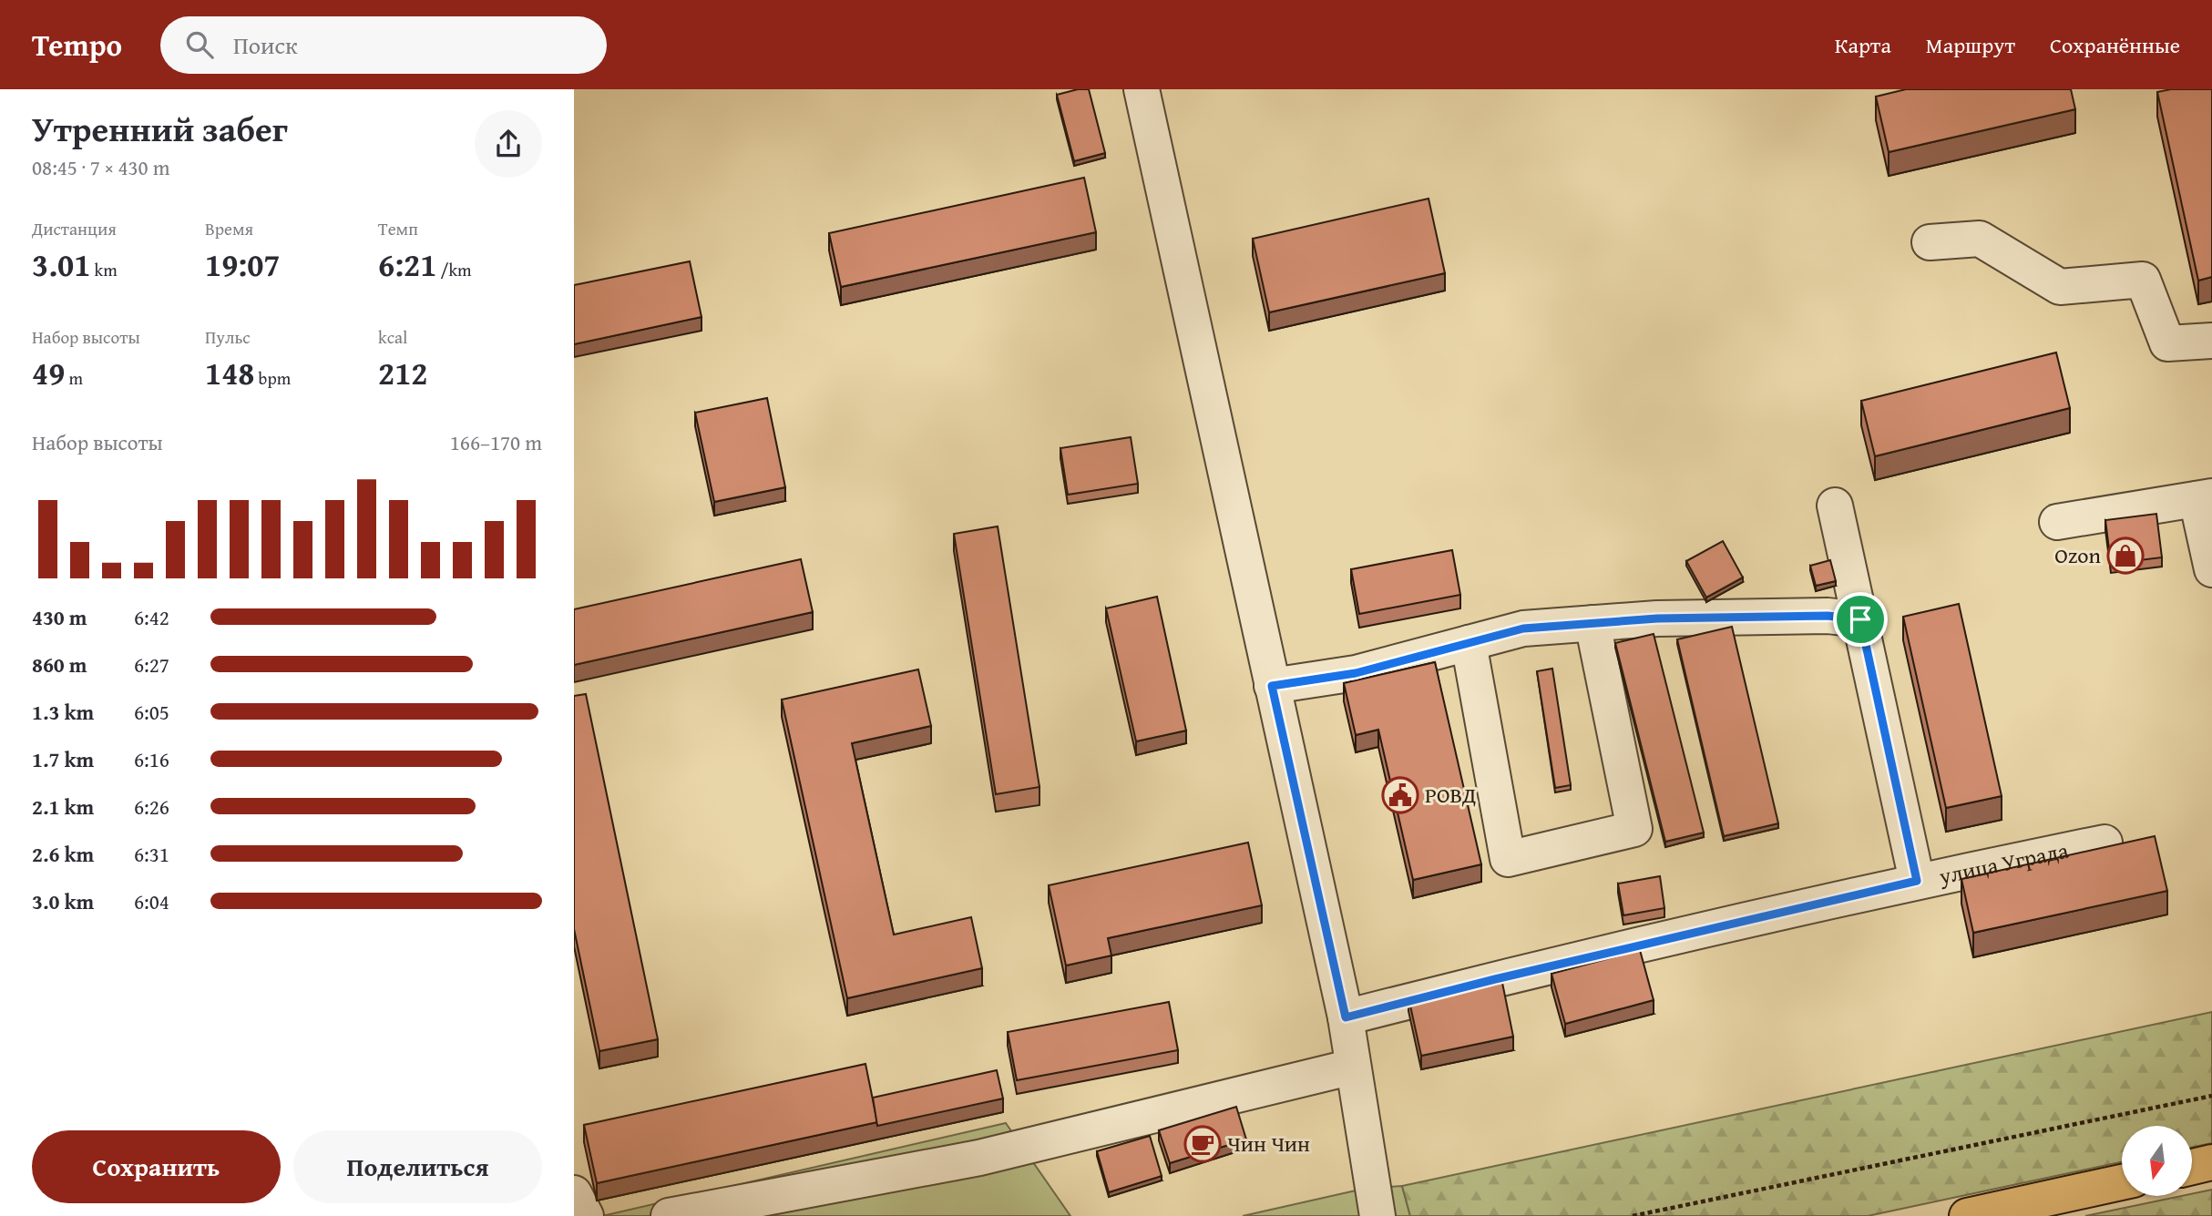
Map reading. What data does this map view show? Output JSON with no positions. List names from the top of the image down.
{
  "streets": {
    "street": ["улица Уграда"]
  },
  "places": {
    "shop": ["Ozon"],
    "public building": ["РОВД"],
    "cafe": ["Чин Чин"]
  },
  "north": "bottom",
  "page": {
    "header": "Tempo",
    "search": "Поиск",
    "nav": ["Карта", "Маршрут", "Сохранённые"],
    "heading": ["Утренний забег", "08:45 · 7 × 430 m"],
    "stats": [
      ["Дистанция", "3.01 km"],
      ["Время", "19:07"],
      ["Темп", "6:21 /km"],
      ["Набор высоты", "49 m"],
      ["Пульс", "148 bpm"],
      ["kcal", "212"]
    ],
    "chart": ["Набор высоты", "166–170 m"],
    "list": [
      {
        "name": "430 m",
        "note": "6:42"
      },
      {
        "name": "860 m",
        "note": "6:27"
      },
      {
        "name": "1.3 km",
        "note": "6:05"
      },
      {
        "name": "1.7 km",
        "note": "6:16"
      },
      {
        "name": "2.1 km",
        "note": "6:26"
      },
      {
        "name": "2.6 km",
        "note": "6:31"
      },
      {
        "name": "3.0 km",
        "note": "6:04"
      }
    ],
    "buttons": ["Сохранить", "Поделиться"]
  }
}
